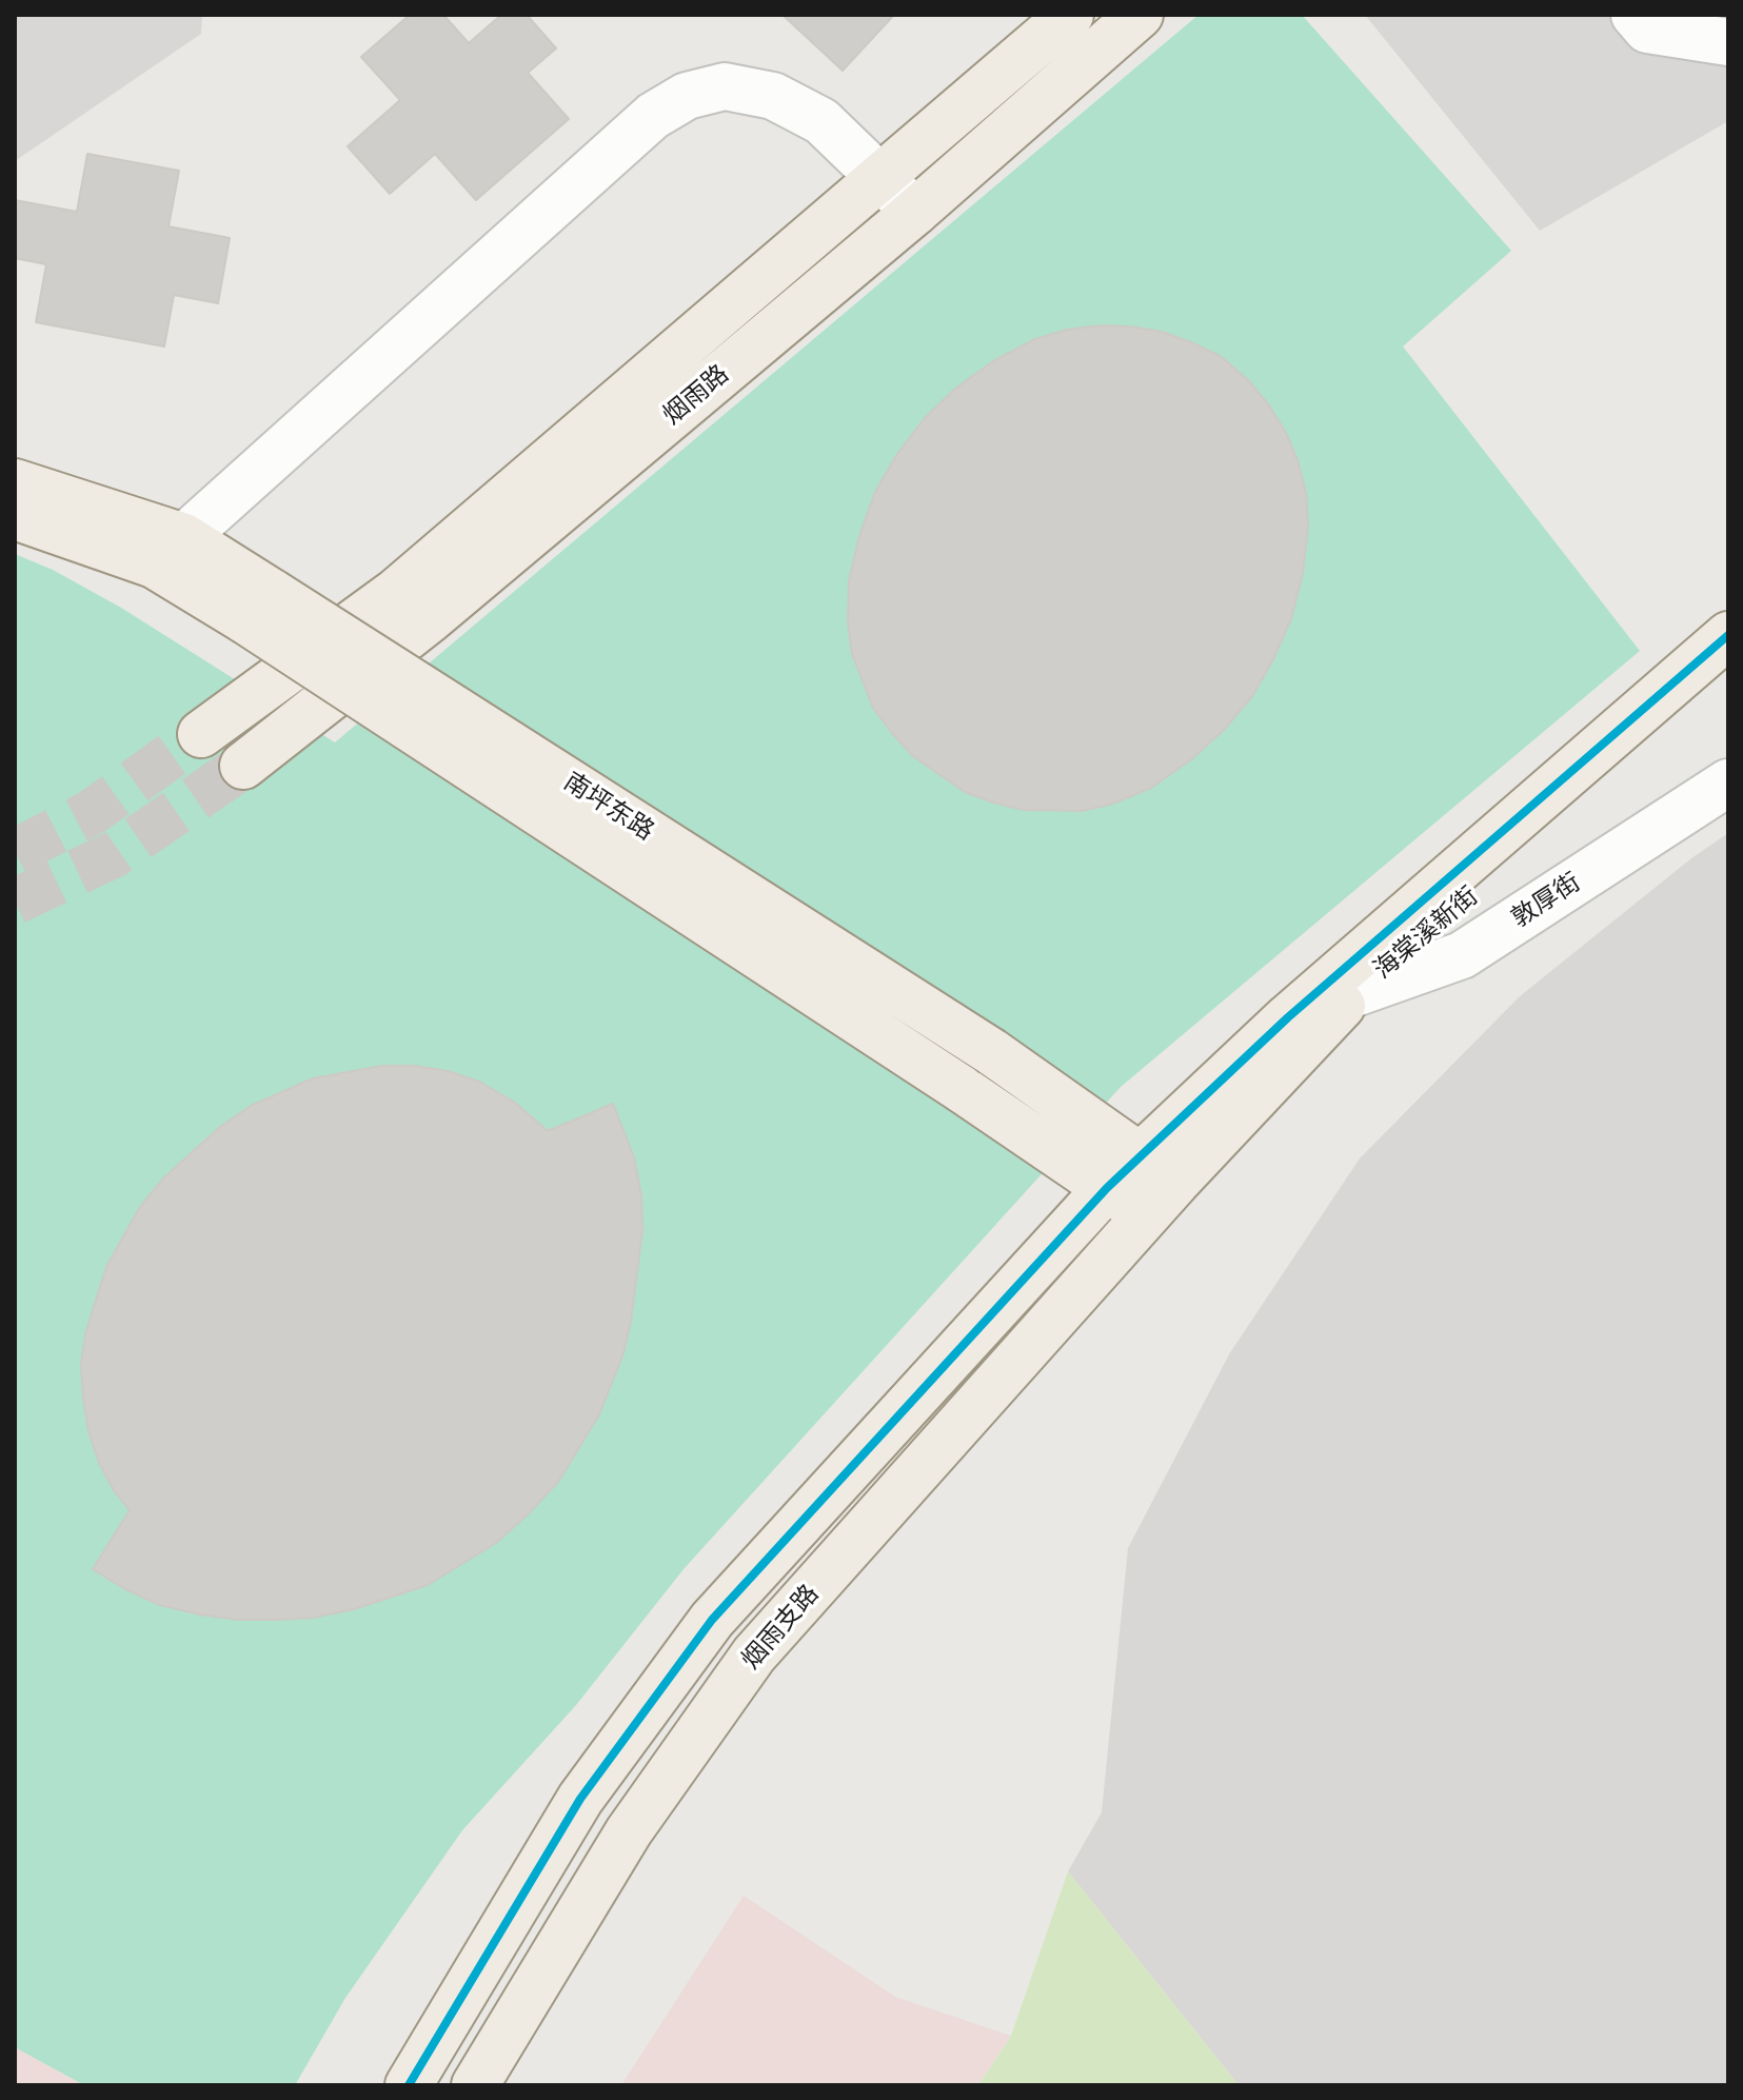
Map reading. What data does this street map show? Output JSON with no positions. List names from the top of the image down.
{
  "streets": {
    "main road": [
      "烟雨路",
      "南坪东路",
      "海棠溪新街",
      "烟雨支路"
    ],
    "street": ["敦厚街"]
  },
  "crossings": [
    ["南坪东路", "海棠溪新街"],
    ["南坪东路", "烟雨支路"],
    ["敦厚街", "海棠溪新街"],
    ["海棠溪新街", "烟雨支路"]
  ]
}
